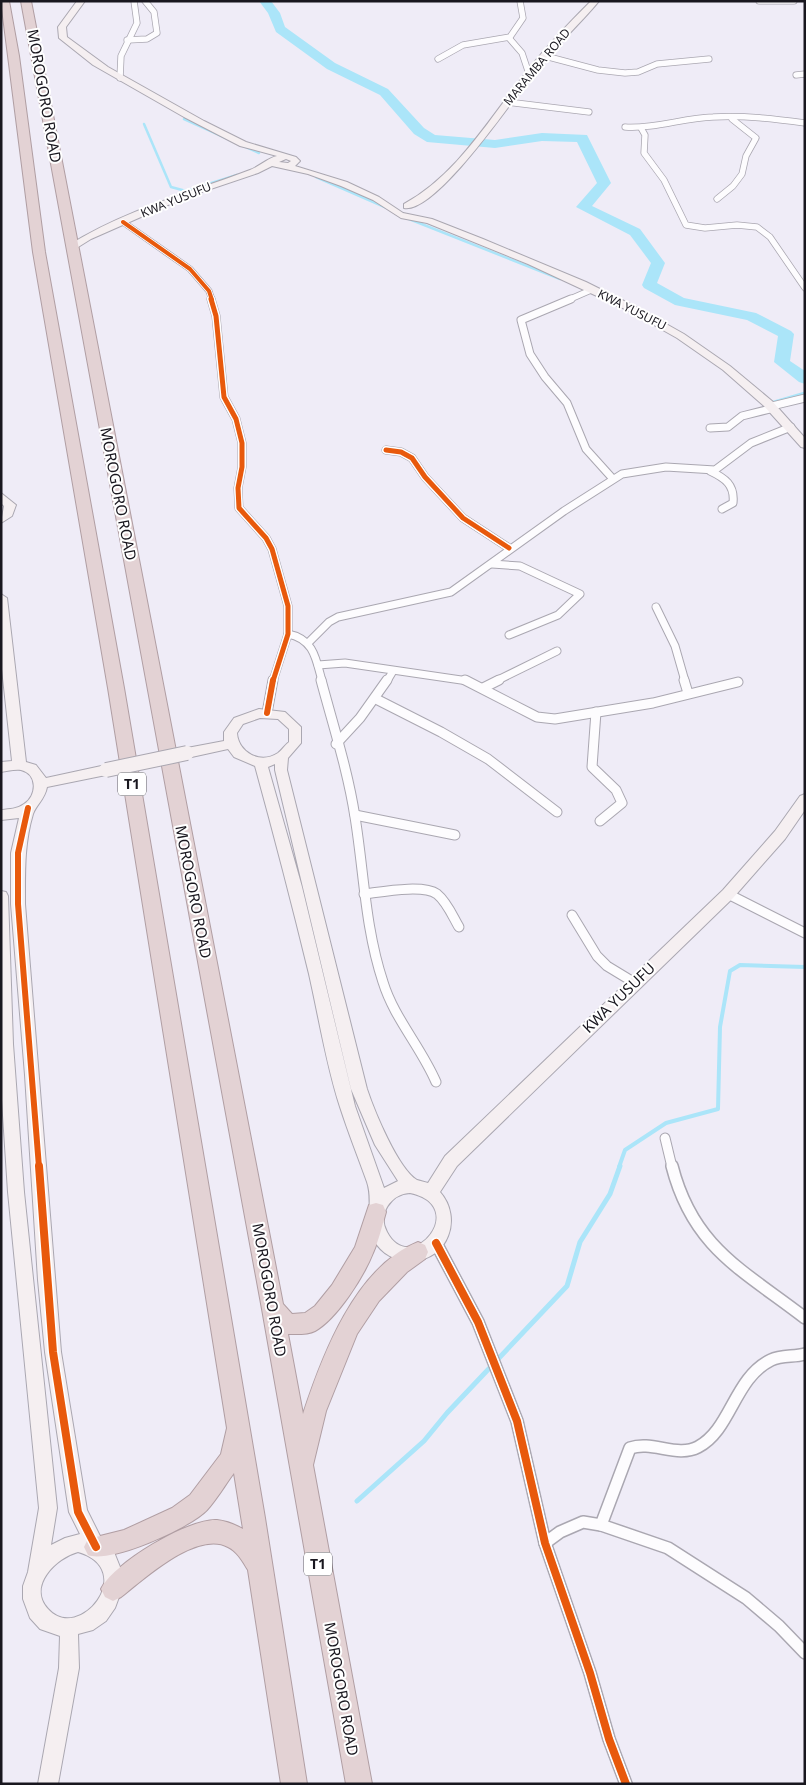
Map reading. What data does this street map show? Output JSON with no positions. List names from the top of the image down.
{
  "streets": {
    "highway": ["MOROGORO ROAD", "T1"],
    "street": ["MARAMBA ROAD", "KWA YUSUFU"]
  },
  "crossings": [
    ["MARAMBA ROAD", "KWA YUSUFU"],
    ["MOROGORO ROAD", "KWA YUSUFU"]
  ]
}
